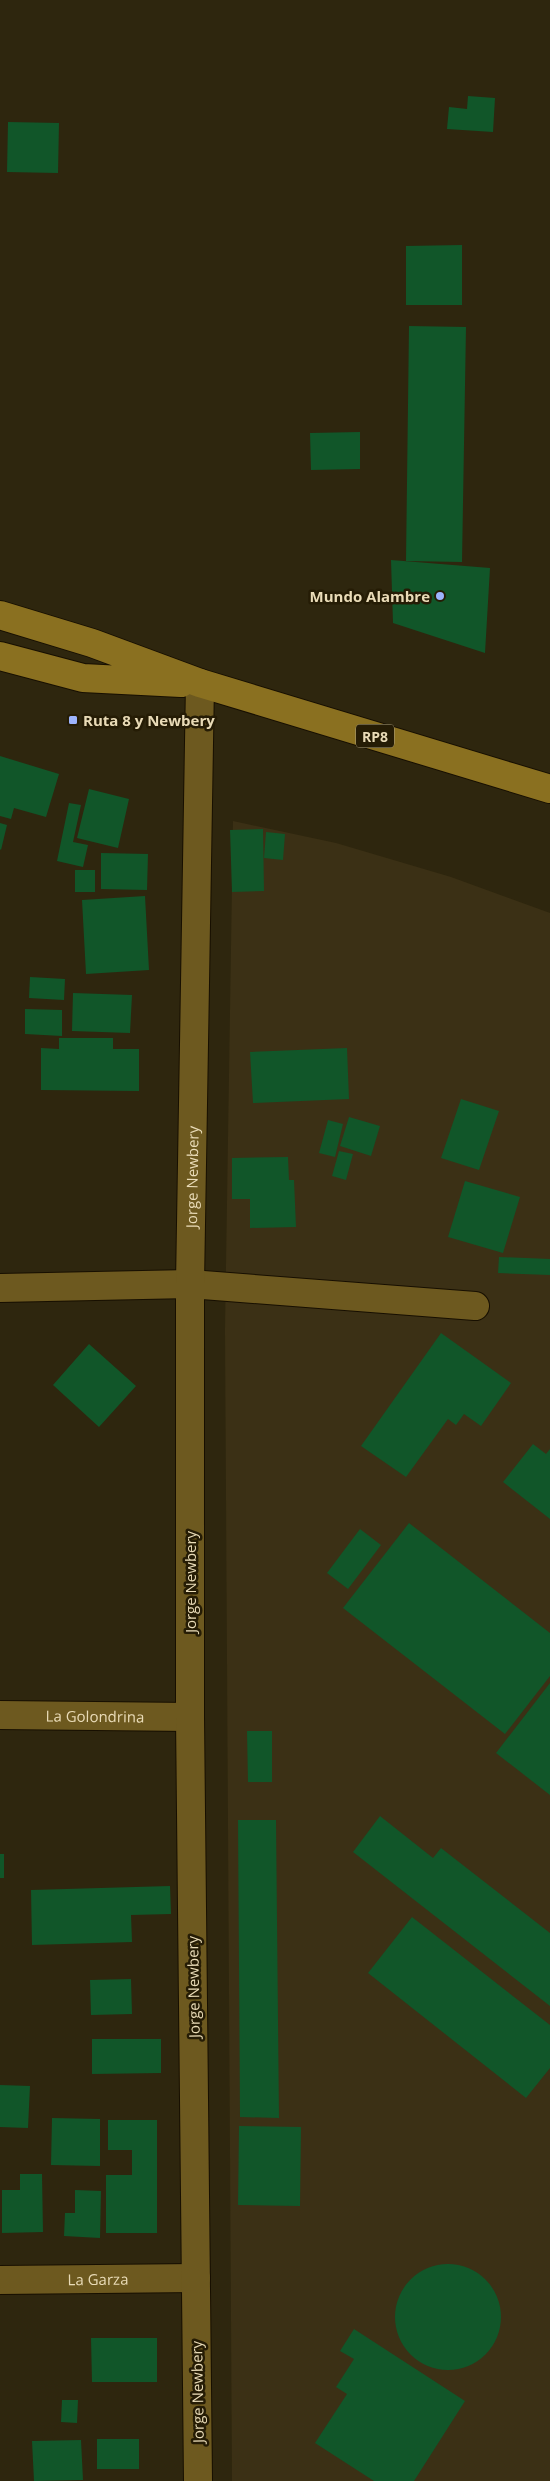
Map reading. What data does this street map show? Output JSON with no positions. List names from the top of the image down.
{
  "streets": {
    "main road": ["RP8"],
    "street": ["Jorge Newbery", "La Golondrina", "La Garza"]
  },
  "crossings": [
    ["RP8", "Jorge Newbery"],
    ["Jorge Newbery", "La Golondrina"],
    ["Jorge Newbery", "La Garza"]
  ],
  "places": {
    "other": ["Mundo Alambre"],
    "transit": ["Ruta 8 y Newbery"]
  }
}
